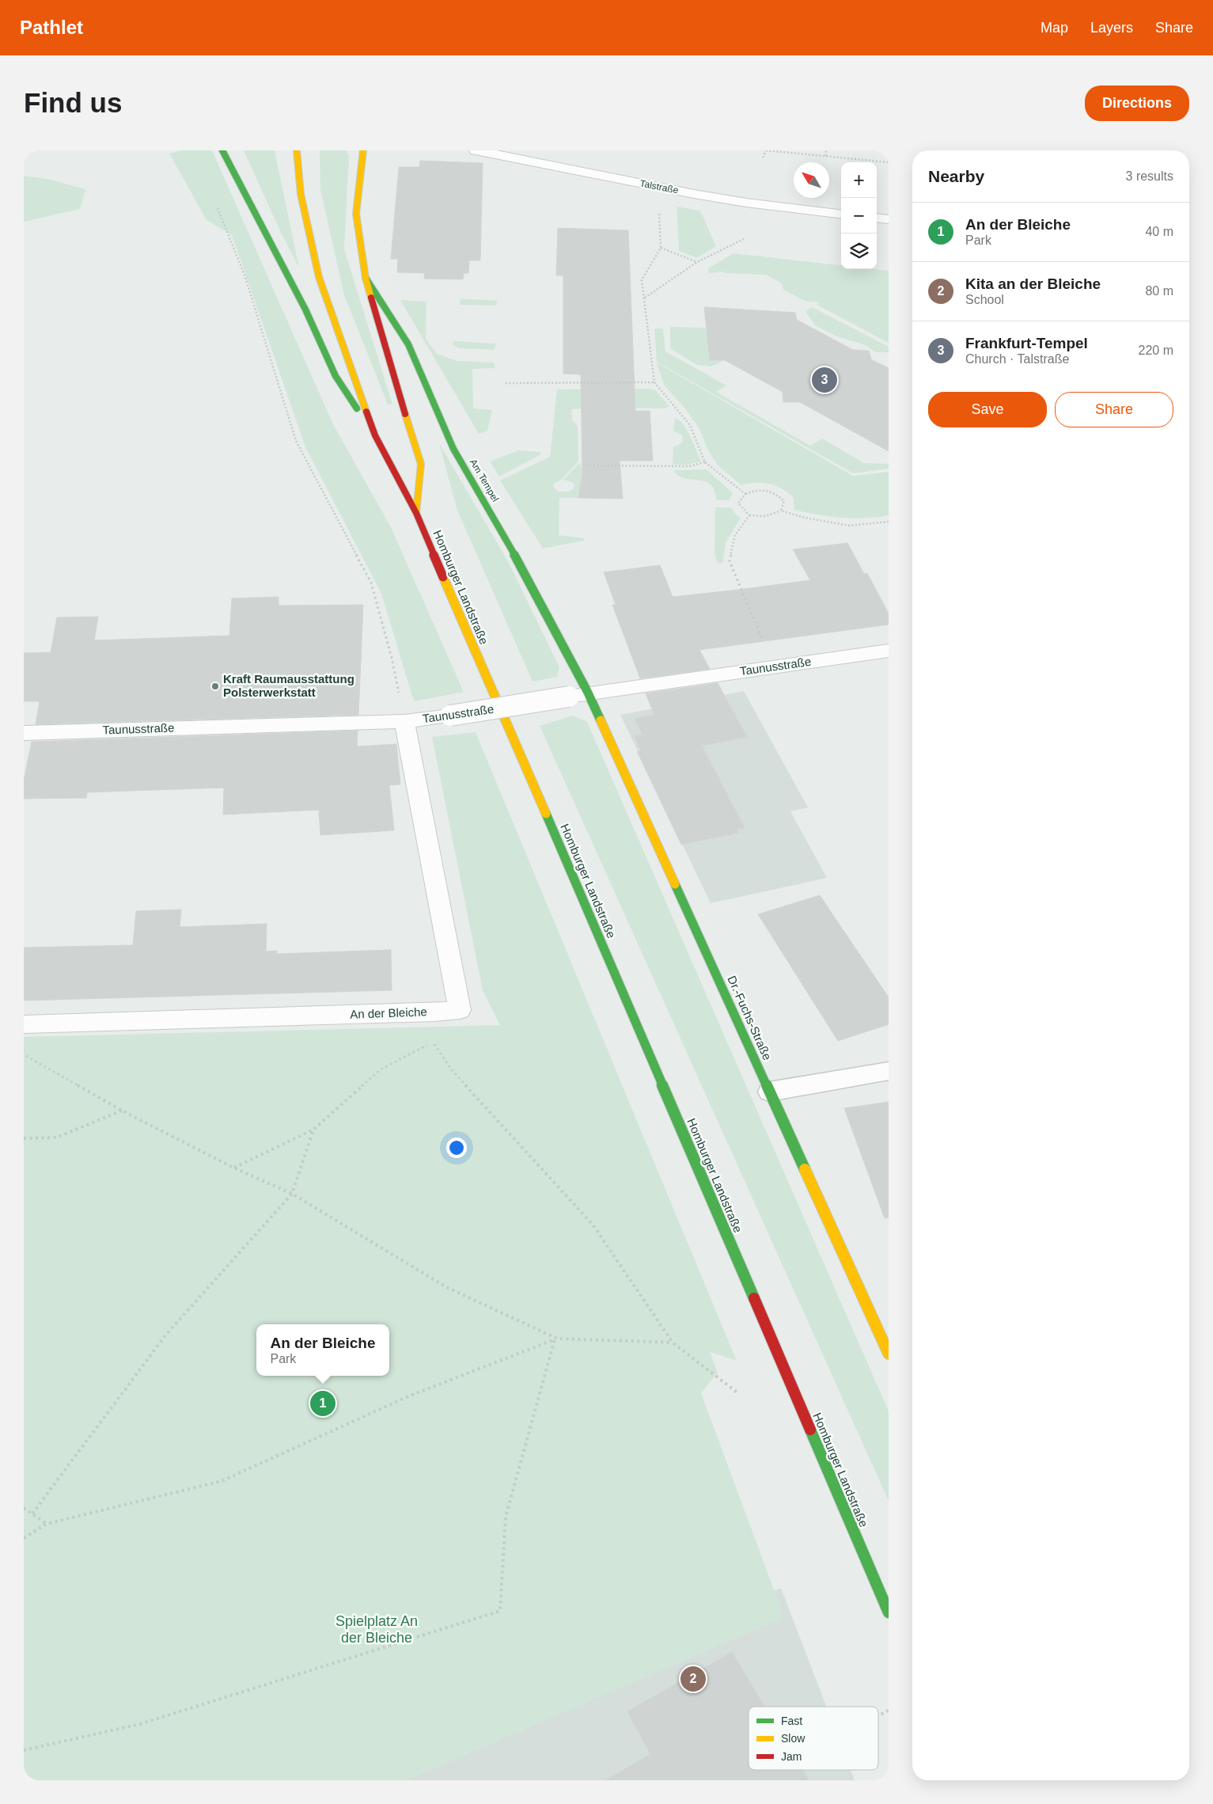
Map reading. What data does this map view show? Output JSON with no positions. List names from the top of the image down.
{
  "streets": {
    "street": [
      "Talstraße",
      "Am Tempel",
      "Homburger Landstraße",
      "Taunusstraße",
      "An der Bleiche",
      "Dr.-Fuchs-Straße"
    ]
  },
  "crossings": [
    ["Am Tempel", "Taunusstraße"],
    ["Am Tempel", "Dr.-Fuchs-Straße"],
    ["Taunusstraße", "An der Bleiche"],
    ["Taunusstraße", "Dr.-Fuchs-Straße"]
  ],
  "parks": ["Spielplatz An der Bleiche"],
  "places": ["Kraft Raumausstattung Polsterwerkstatt"],
  "legend": ["Fast", "Slow", "Jam"],
  "north": "top left",
  "page": {
    "header": "Pathlet",
    "nav": ["Map", "Layers", "Share"],
    "buttons": [
      "Directions",
      ["Save", "Share"]
    ],
    "title": "Find us",
    "heading": ["Nearby", "3 results"],
    "map_buttons": ["+", "−"],
    "list": [
      {
        "mark": "1",
        "name": "An der Bleiche",
        "note": "Park",
        "value": "40 m"
      },
      {
        "mark": "2",
        "name": "Kita an der Bleiche",
        "note": "School",
        "value": "80 m"
      },
      {
        "mark": "3",
        "name": "Frankfurt-Tempel",
        "note": "Church · Talstraße",
        "value": "220 m"
      }
    ],
    "pins": ["3", "1", "2"],
    "popup": ["An der Bleiche", "Park"]
  }
}
